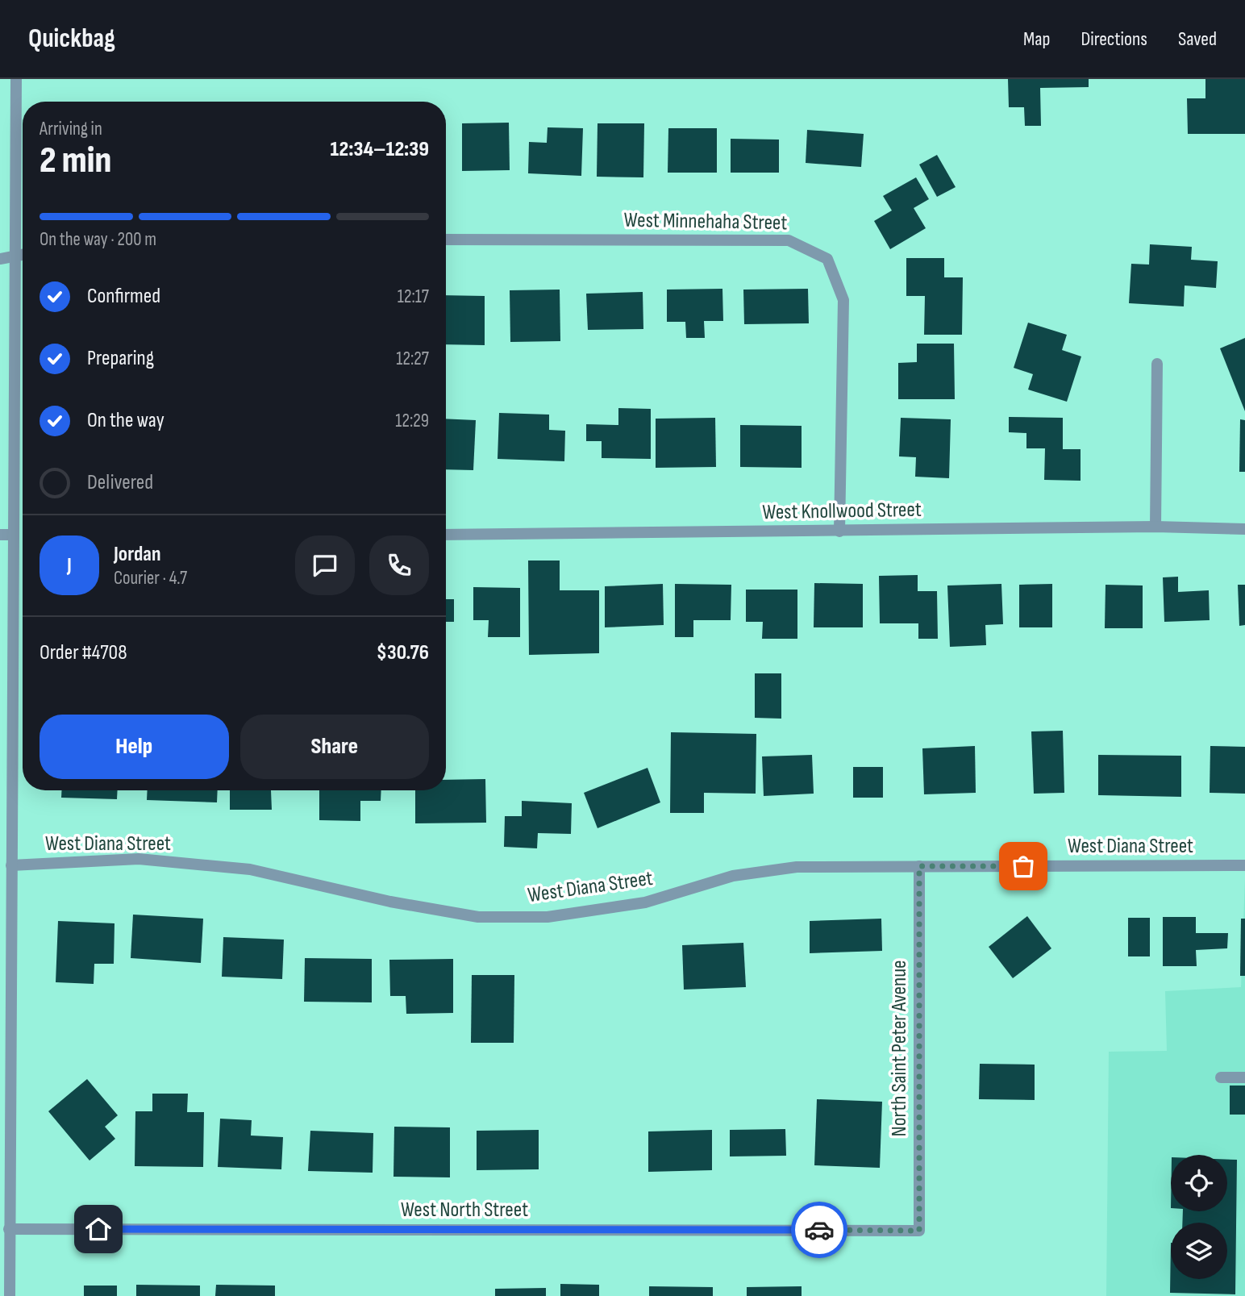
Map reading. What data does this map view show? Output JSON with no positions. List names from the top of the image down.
{
  "streets": {
    "street": [
      "West Minnehaha Street",
      "West Knollwood Street",
      "West Diana Street",
      "North Saint Peter Avenue",
      "West North Street"
    ]
  },
  "crossings": [
    ["West Minnehaha Street", "West Knollwood Street"],
    ["West Diana Street", "North Saint Peter Avenue"],
    ["North Saint Peter Avenue", "West North Street"]
  ],
  "page": {
    "header": "Quickbag",
    "nav": ["Map", "Directions", "Saved"],
    "heading": ["2 min", "Arriving in", "12:34–12:39"],
    "panel": [
      "Jordan",
      "Courier · 4.7",
      "Order #4708",
      "$30.76"
    ],
    "bar": "On the way · 200 m",
    "list": [
      ["Confirmed", "12:17"],
      ["Preparing", "12:27"],
      ["On the way", "12:29"],
      "Delivered"
    ],
    "round": "J",
    "buttons": ["Help", "Share"]
  }
}
